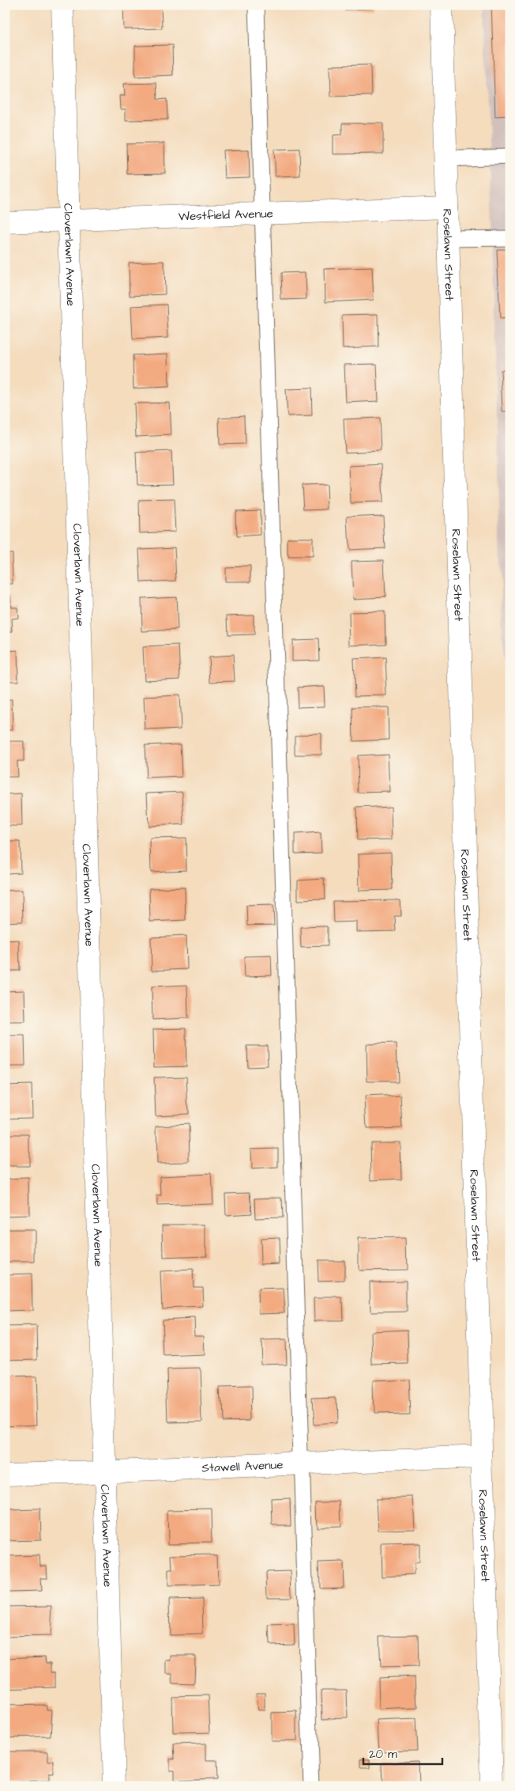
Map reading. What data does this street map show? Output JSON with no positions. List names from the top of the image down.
{
  "streets": {
    "street": [
      "Westfield Avenue",
      "Cloverlawn Avenue",
      "Roselawn Street",
      "Stawell Avenue"
    ]
  },
  "crossings": [
    ["Westfield Avenue", "Cloverlawn Avenue"],
    ["Westfield Avenue", "Roselawn Street"],
    ["Cloverlawn Avenue", "Stawell Avenue"],
    ["Roselawn Street", "Stawell Avenue"]
  ],
  "scale_bar": "20 m"
}
